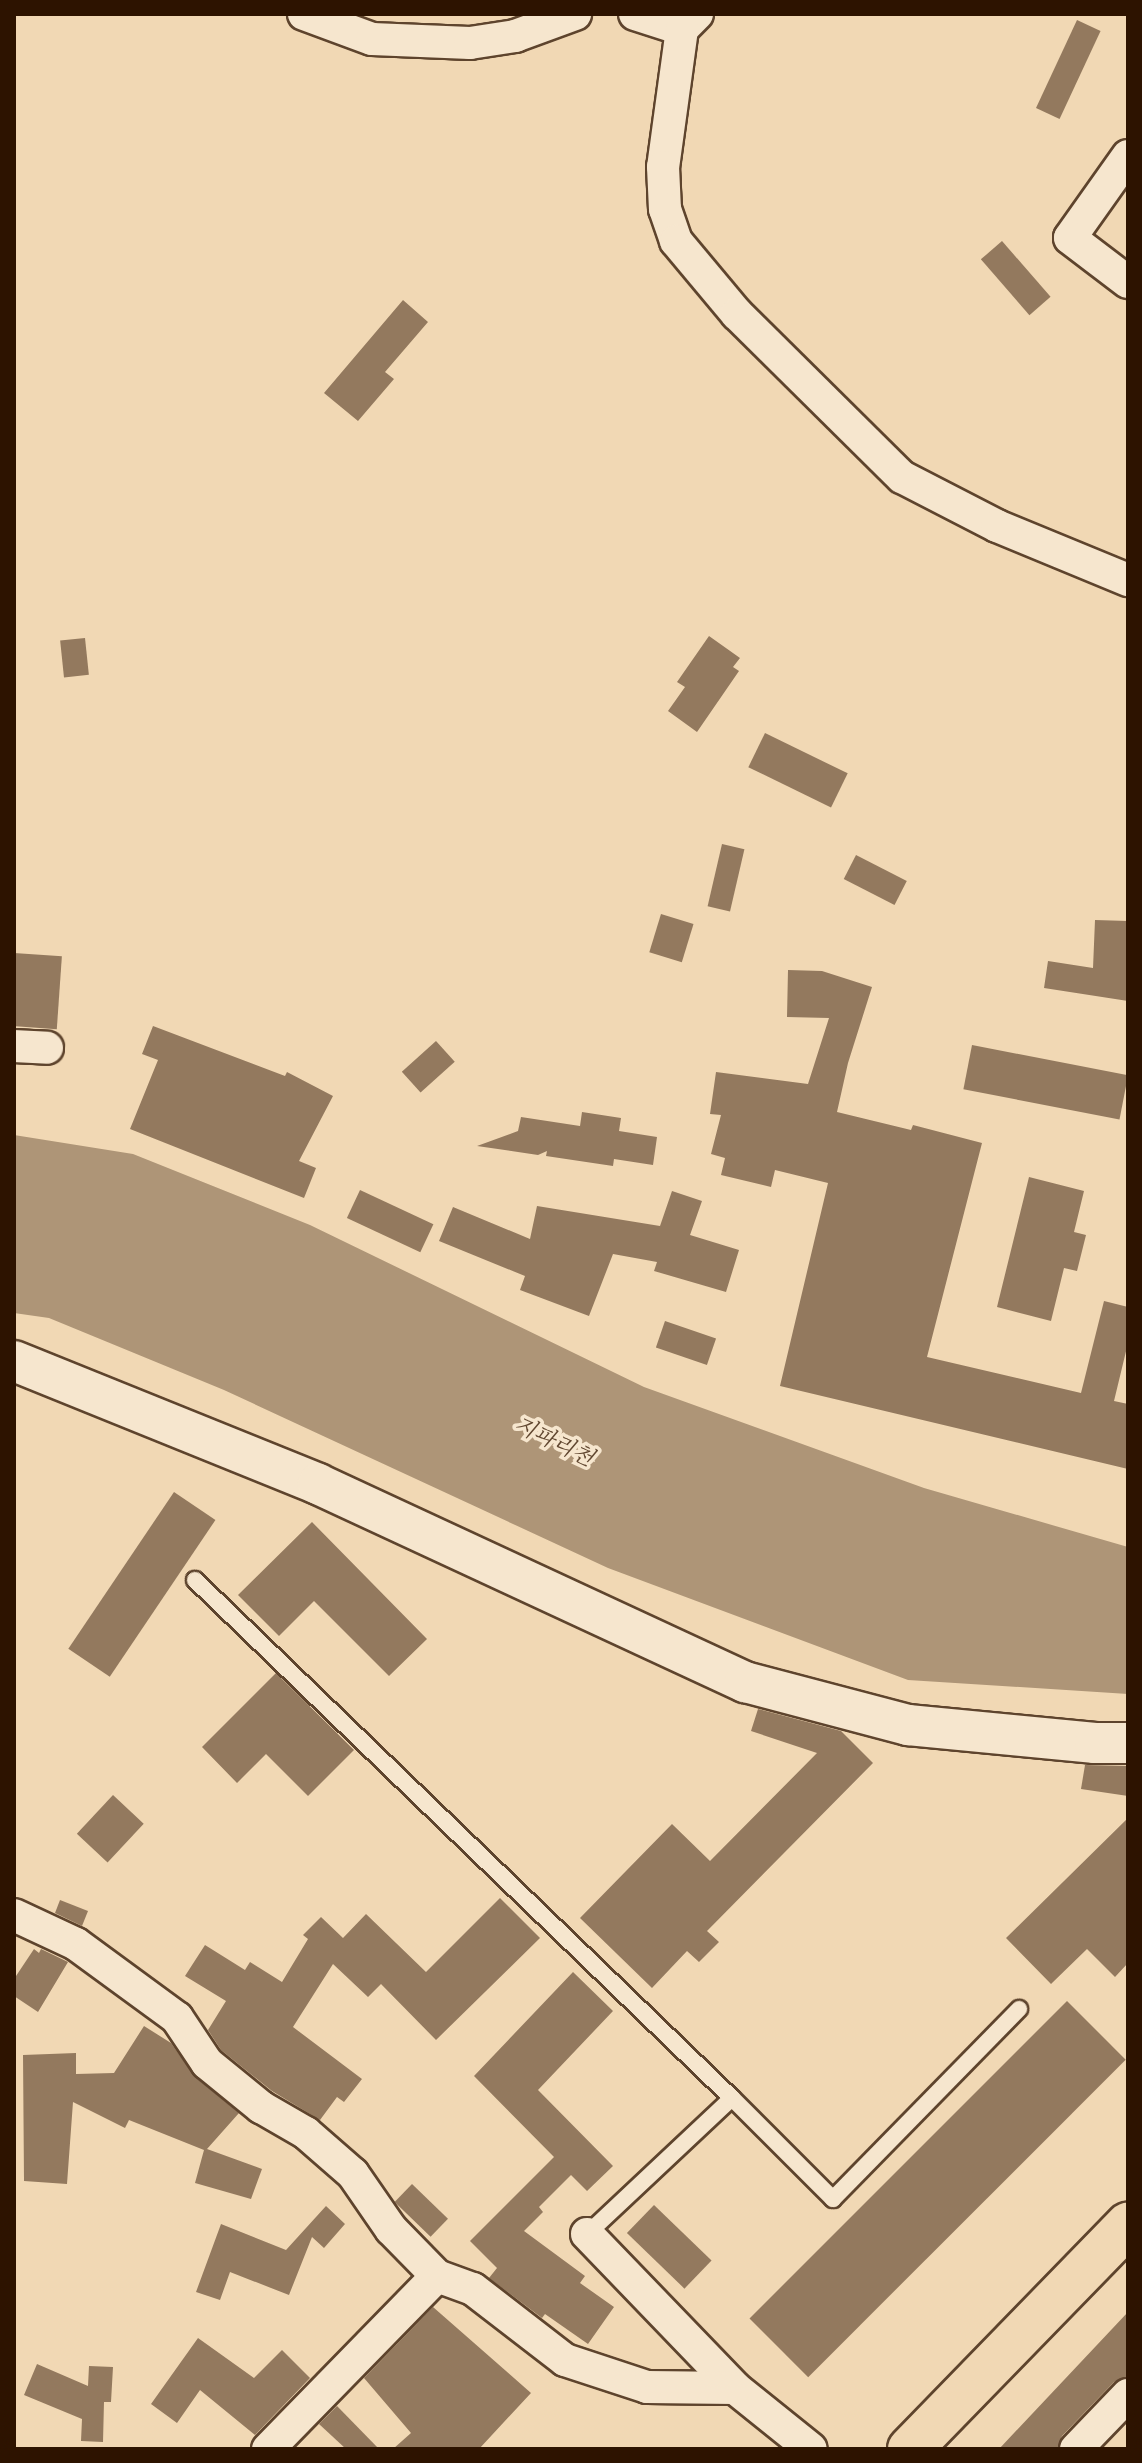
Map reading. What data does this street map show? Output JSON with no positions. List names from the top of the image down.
{
  "water": ["지파리천"]
}
